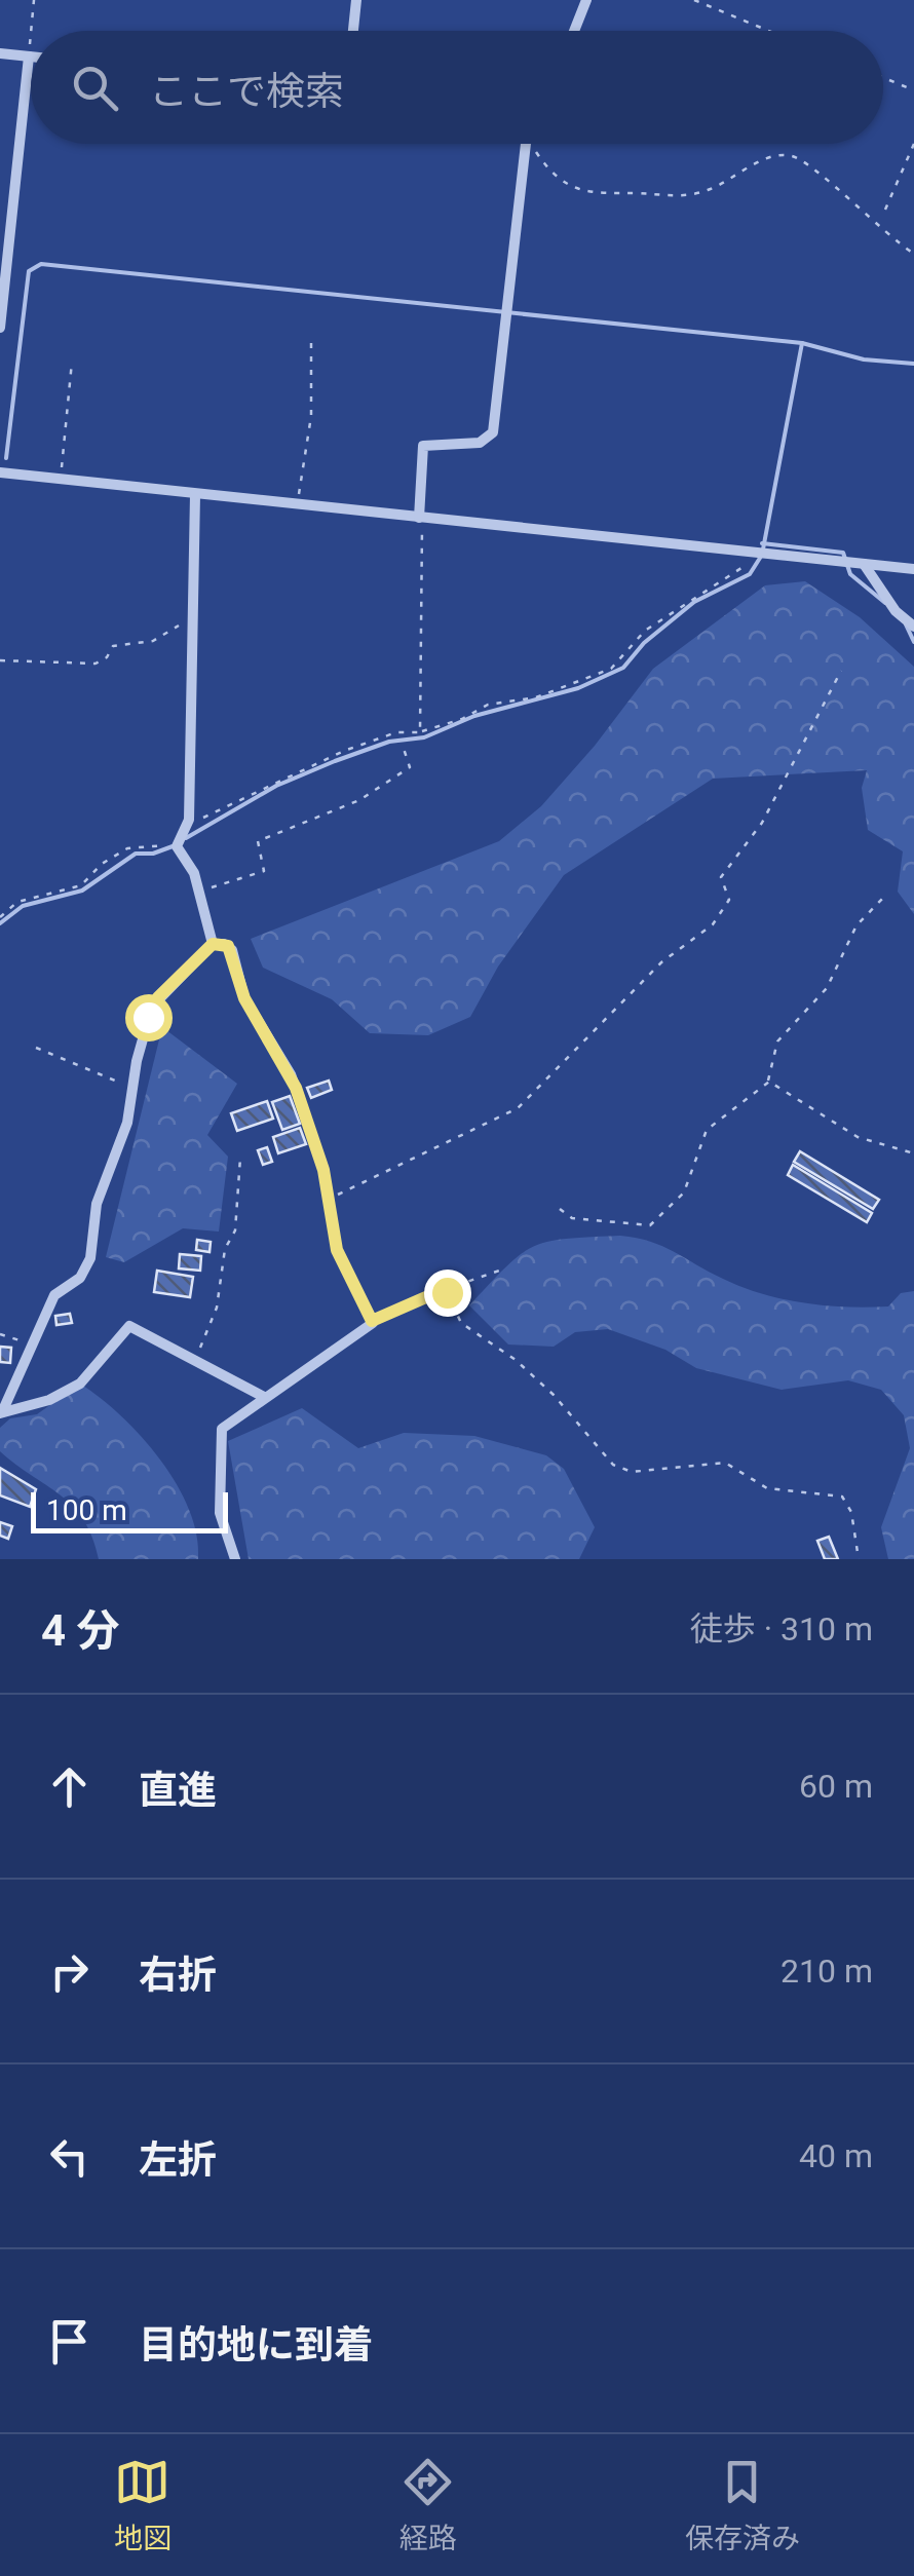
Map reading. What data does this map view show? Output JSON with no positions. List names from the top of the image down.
{
  "scale_bar": "100 m",
  "page": {
    "search": "ここで検索",
    "scale": "100 m",
    "heading": ["4 分", "徒歩 · 310 m"],
    "list": [
      ["直進", "60 m"],
      ["右折", "210 m"],
      ["左折", "40 m"],
      "目的地に到着"
    ],
    "nav": ["地図", "経路", "保存済み"]
  }
}
